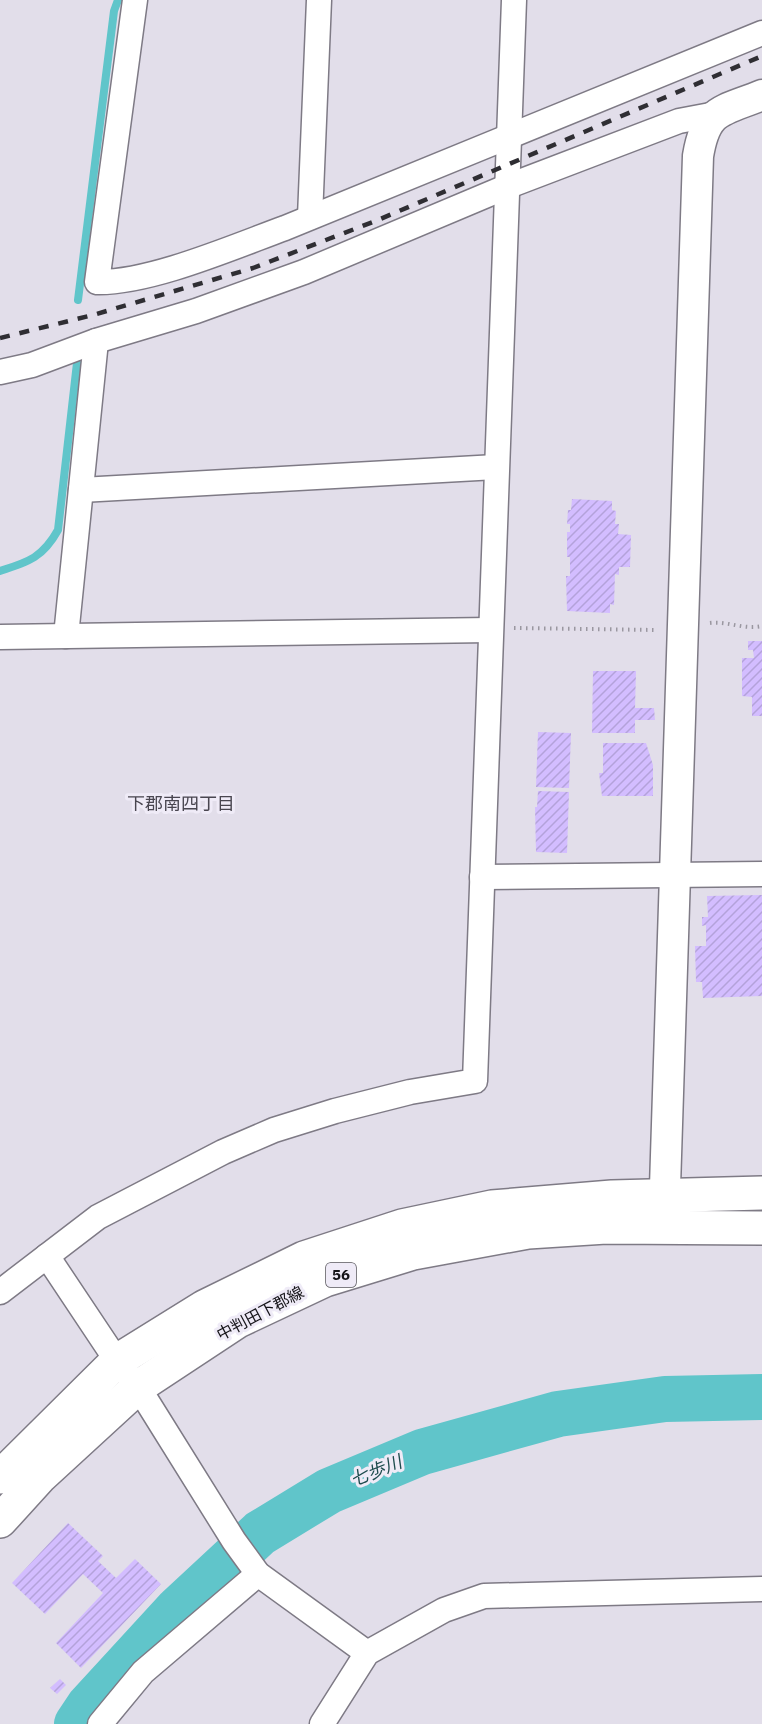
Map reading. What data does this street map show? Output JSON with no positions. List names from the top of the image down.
{
  "streets": {
    "main road": ["56", "中判田下郡線"]
  },
  "districts": ["下郡南四丁目"],
  "water": ["七歩川"]
}
